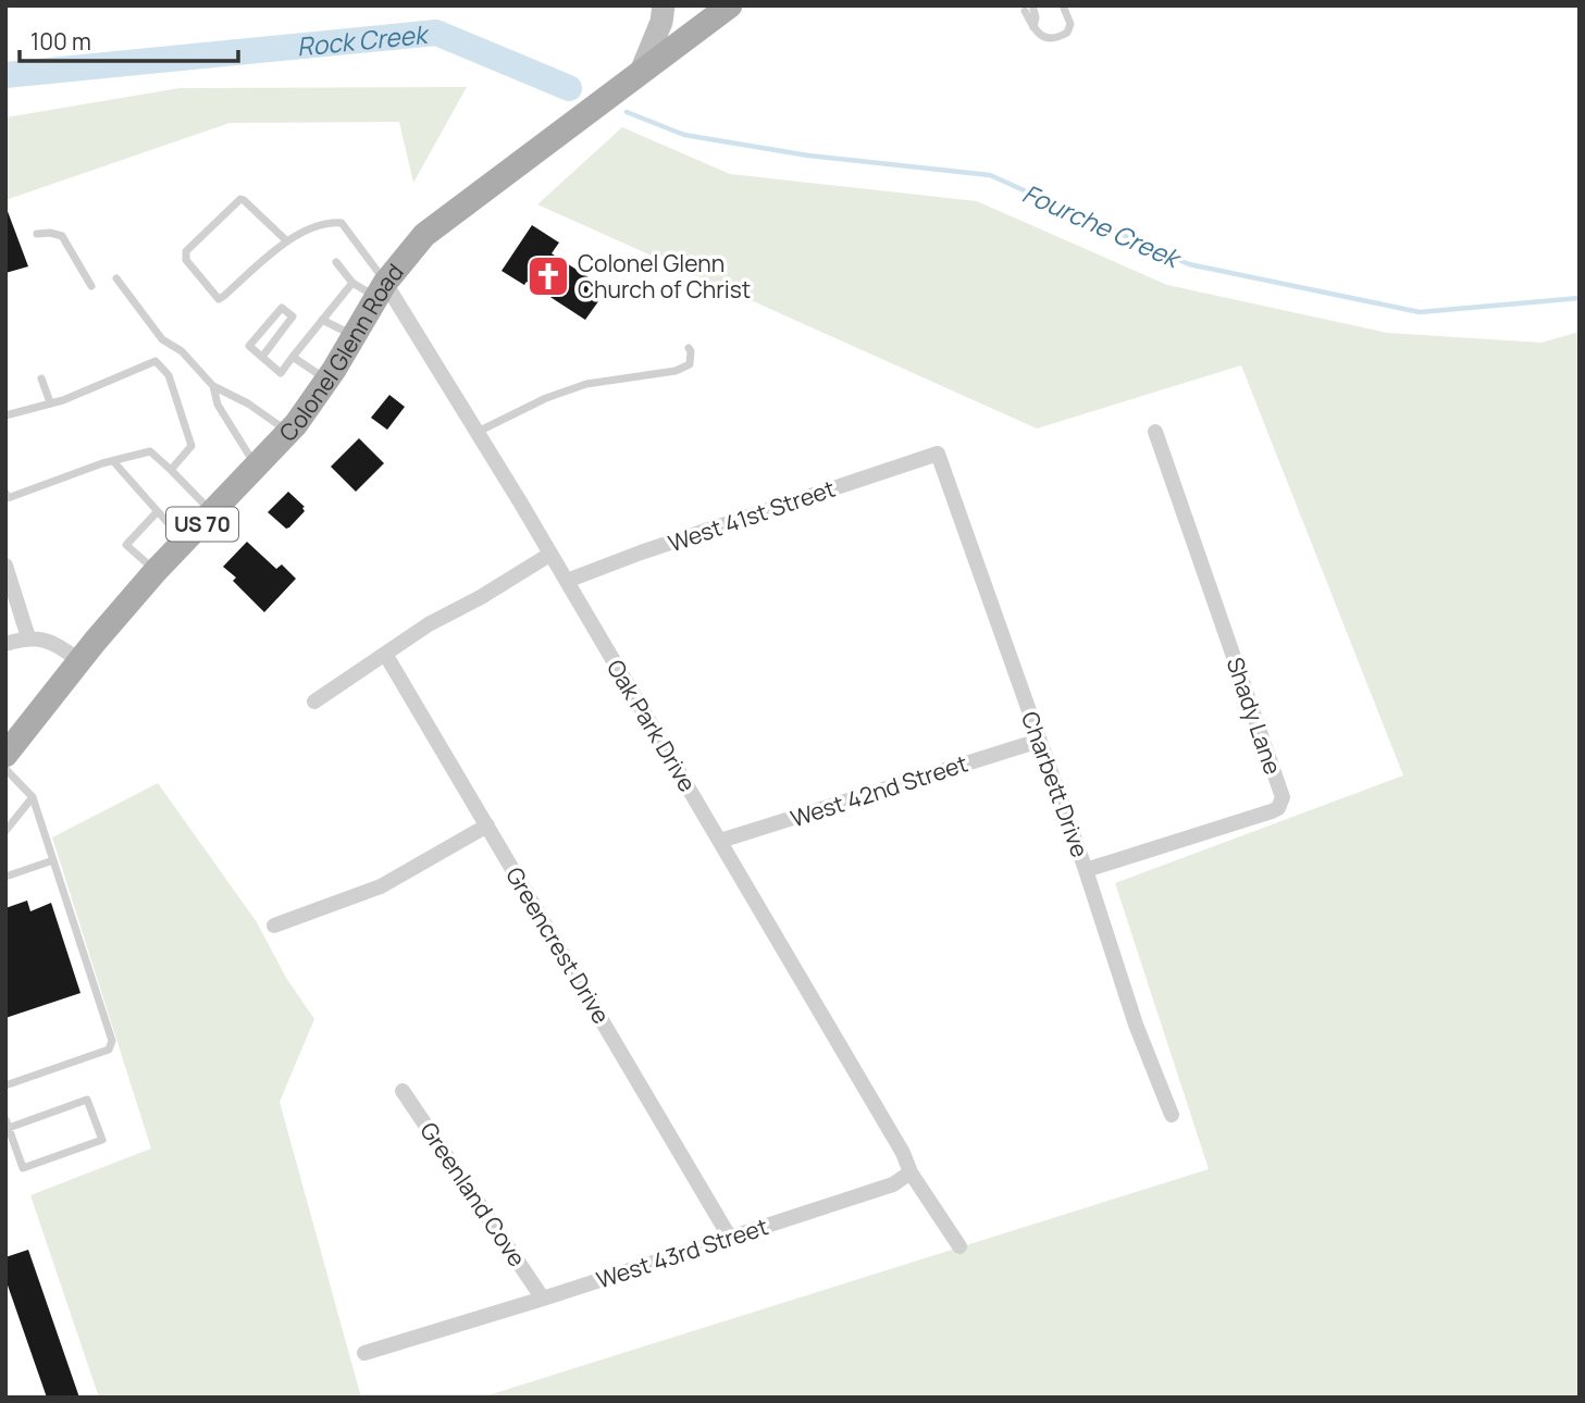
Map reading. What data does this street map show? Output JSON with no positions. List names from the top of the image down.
{
  "streets": {
    "main road": ["Colonel Glenn Road", "US 70"],
    "street": [
      "West 41st Street",
      "Shady Lane",
      "Oak Park Drive",
      "Charbett Drive",
      "West 42nd Street",
      "Greencrest Drive",
      "Greenland Cove",
      "West 43rd Street"
    ]
  },
  "crossings": [
    ["Colonel Glenn Road", "Oak Park Drive"],
    ["West 41st Street", "Oak Park Drive"],
    ["West 41st Street", "Charbett Drive"],
    ["Shady Lane", "Charbett Drive"],
    ["Oak Park Drive", "West 42nd Street"],
    ["Oak Park Drive", "West 43rd Street"],
    ["Charbett Drive", "West 42nd Street"],
    ["Greencrest Drive", "West 43rd Street"],
    ["Greenland Cove", "West 43rd Street"]
  ],
  "water": ["Rock Creek", "Fourche Creek"],
  "places": {
    "church": ["Colonel Glenn Church of Christ"]
  },
  "scale_bar": "100 m"
}
